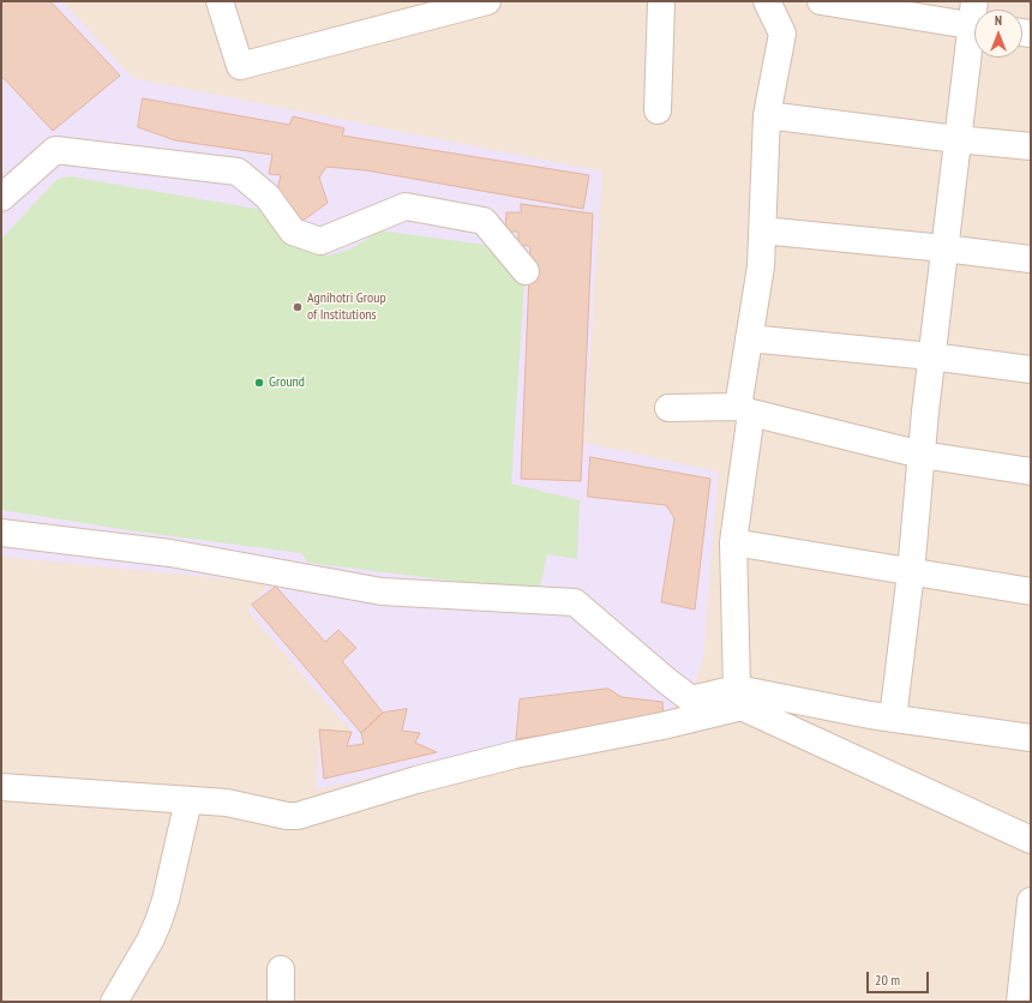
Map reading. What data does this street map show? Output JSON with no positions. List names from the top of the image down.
{
  "places": ["Agnihotri Group of Institutions", "Ground"],
  "scale_bar": "20 m",
  "north": "top"
}
